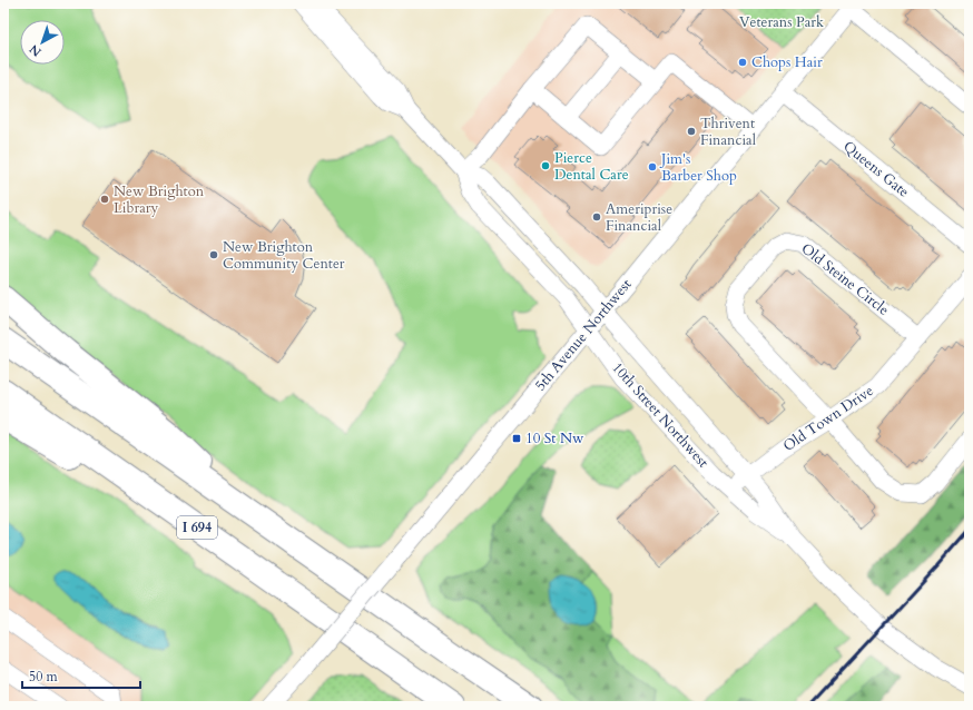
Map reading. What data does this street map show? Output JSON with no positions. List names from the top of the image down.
{
  "streets": {
    "highway": ["I 694"],
    "street": [
      "Queens Gate",
      "Old Steine Circle",
      "5th Avenue Northwest",
      "10th Street Northwest",
      "Old Town Drive"
    ]
  },
  "crossings": [
    ["Queens Gate", "5th Avenue Northwest"],
    ["Old Steine Circle", "Old Town Drive"],
    ["5th Avenue Northwest", "10th Street Northwest"],
    ["10th Street Northwest", "Old Town Drive"]
  ],
  "parks": ["Veterans Park"],
  "places": {
    "other": [
      "Chops Hair",
      "Thrivent Financial",
      "Pierce Dental Care",
      "Jim's Barber Shop",
      "New Brighton Library",
      "Ameriprise Financial",
      "New Brighton Community Center"
    ],
    "transit": ["10 St Nw"]
  },
  "scale_bar": "50 m",
  "north": "bottom left"
}
